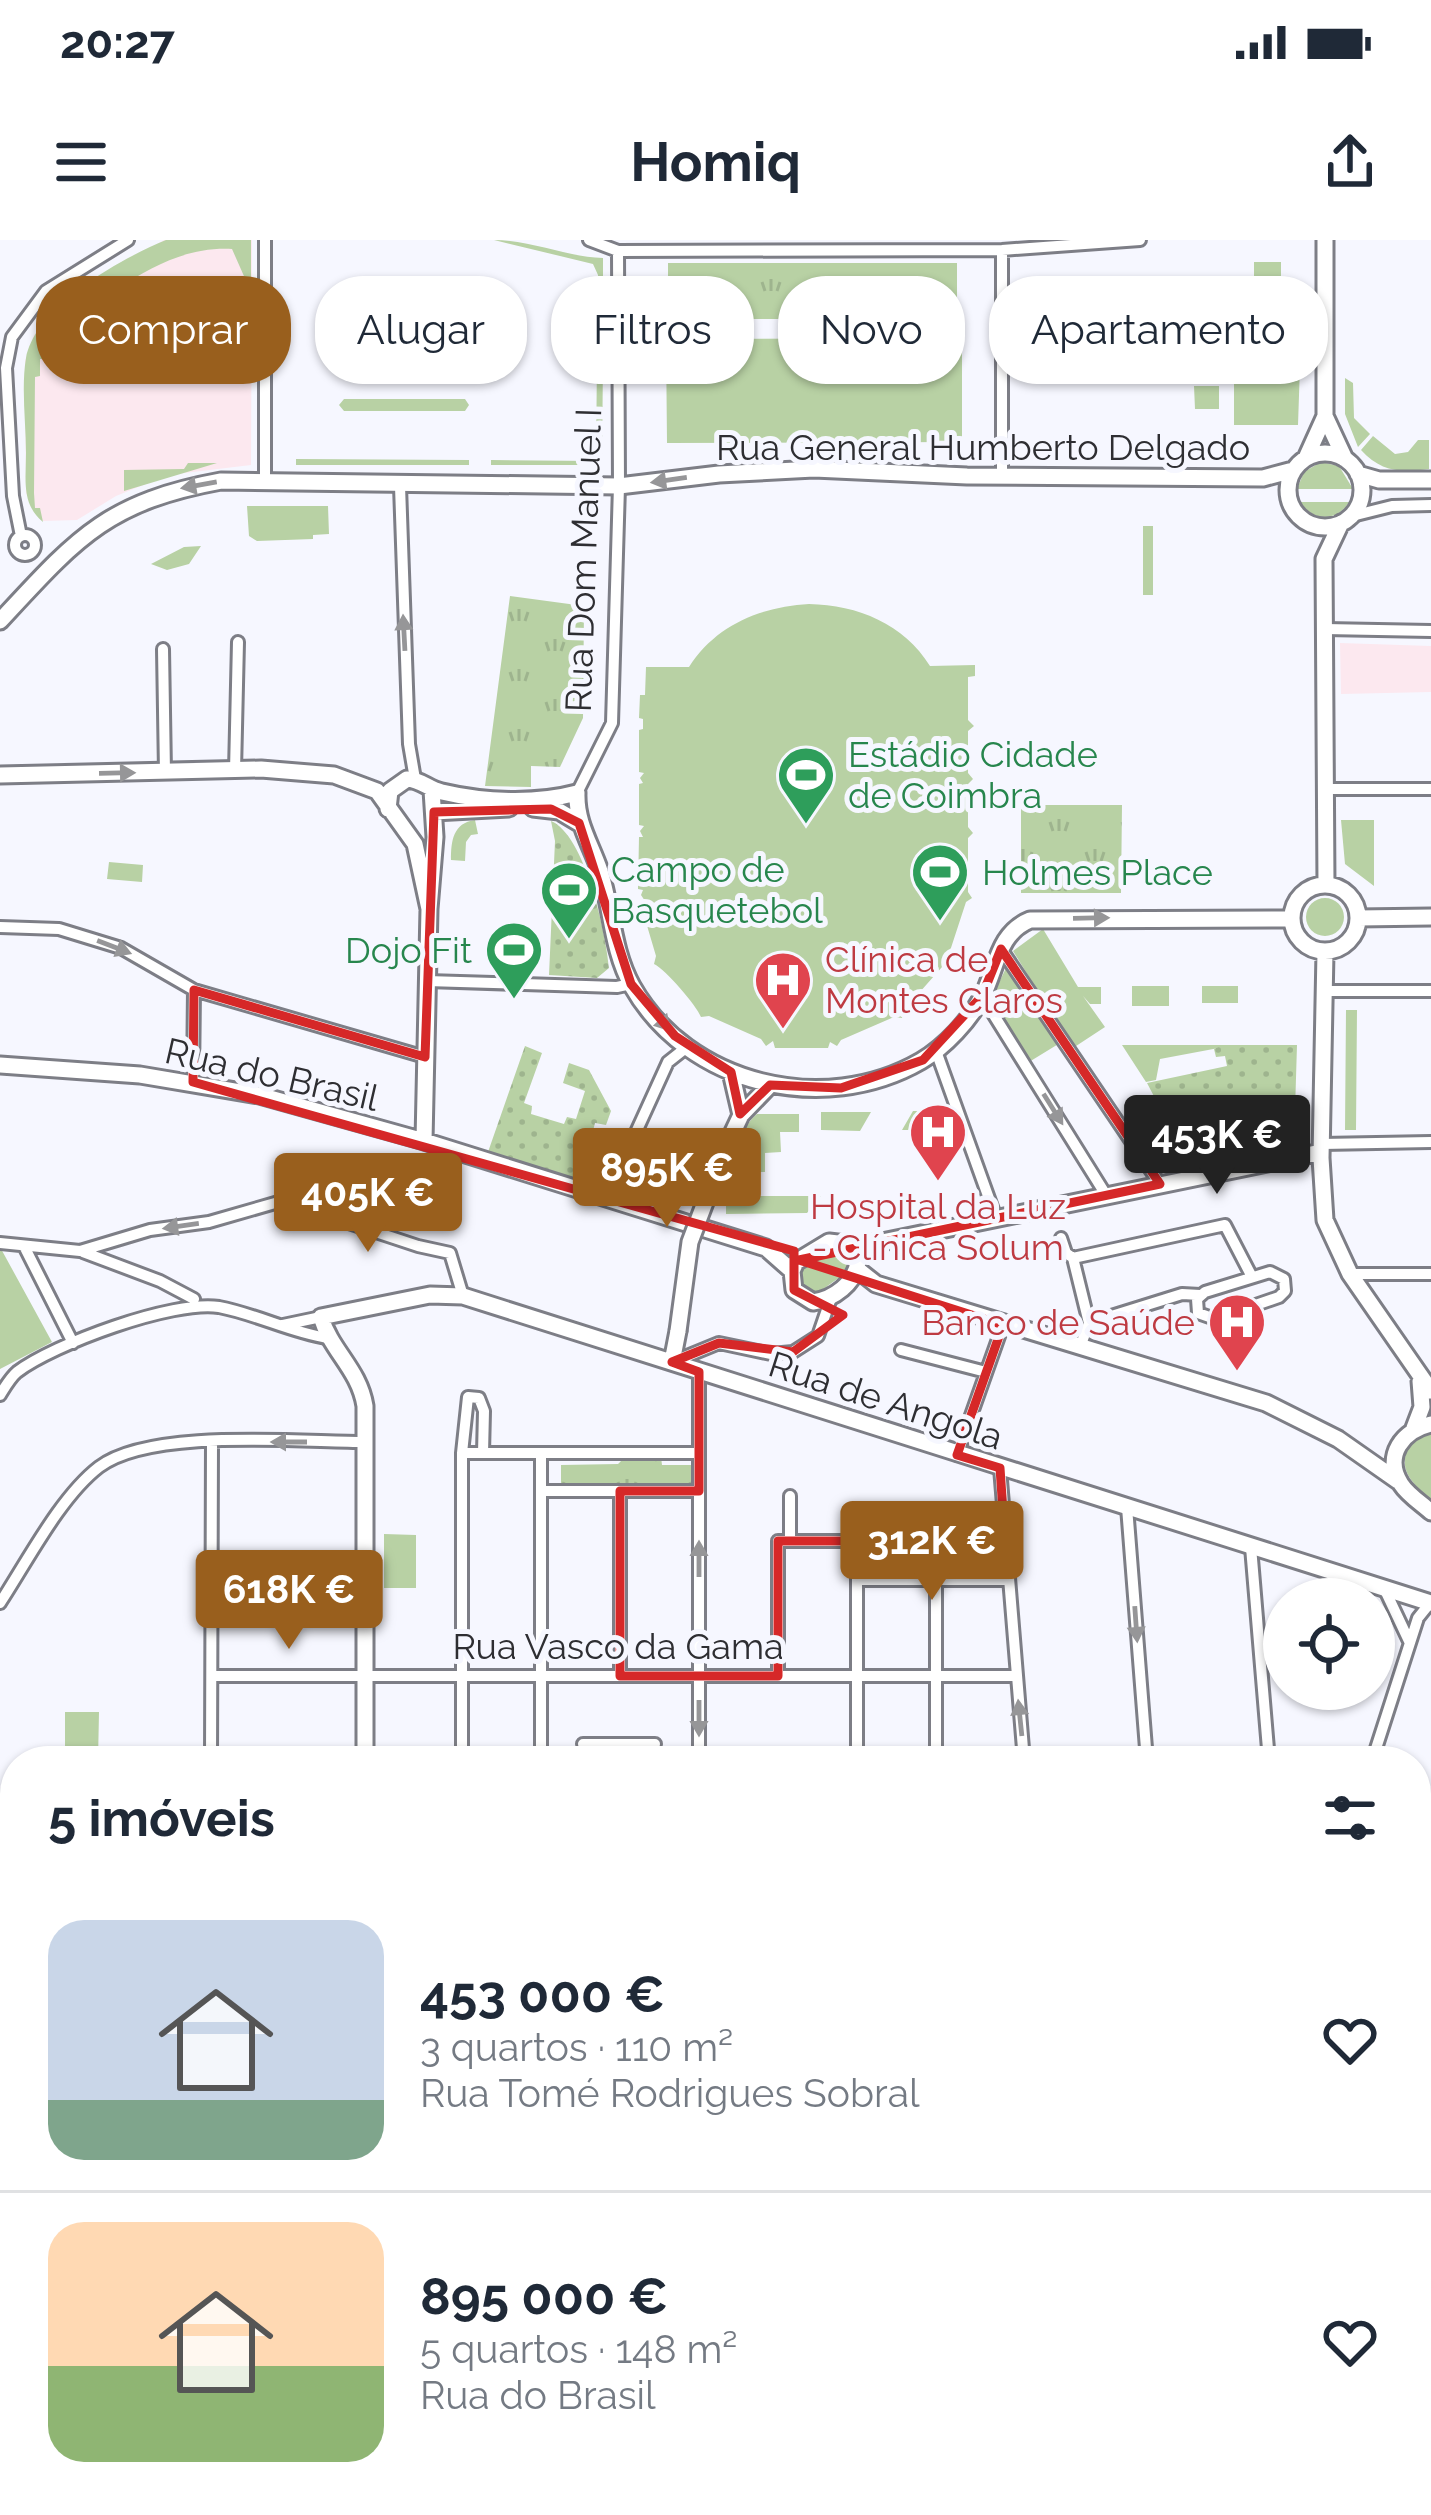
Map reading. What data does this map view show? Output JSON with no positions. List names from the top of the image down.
{
  "streets": {
    "main road": ["Rua General Humberto Delgado", "Rua do Brasil", "Rua de Angola"],
    "street": ["Rua Dom Manuel I", "Rua Vasco da Gama"]
  },
  "crossings": [
    ["Rua General Humberto Delgado", "Rua Dom Manuel I"]
  ],
  "one_way": ["Rua General Humberto Delgado"],
  "places": {
    "sports": [
      "Estádio Cidade de Coimbra",
      "Holmes Place",
      "Campo de Basquetebol",
      "Dojo Fit"
    ],
    "hospital": ["Clínica de Montes Claros", "Hospital da Luz - Clínica Solum", "Banco de Saúde"]
  },
  "page": {
    "status": "20:27",
    "header": "Homiq",
    "chip": [
      "Comprar",
      "Alugar",
      "Filtros",
      "Novo",
      "Apartamento"
    ],
    "price": [
      "453K €",
      "895K €",
      "405K €",
      "312K €",
      "618K €"
    ],
    "heading": "5 imóveis",
    "list": [
      {
        "name": "453 000 €",
        "note": "3 quartos · 110 m² · Rua Tomé Rodrigues Sobral"
      },
      {
        "name": "895 000 €",
        "note": "5 quartos · 148 m² · Rua do Brasil"
      }
    ]
  }
}
